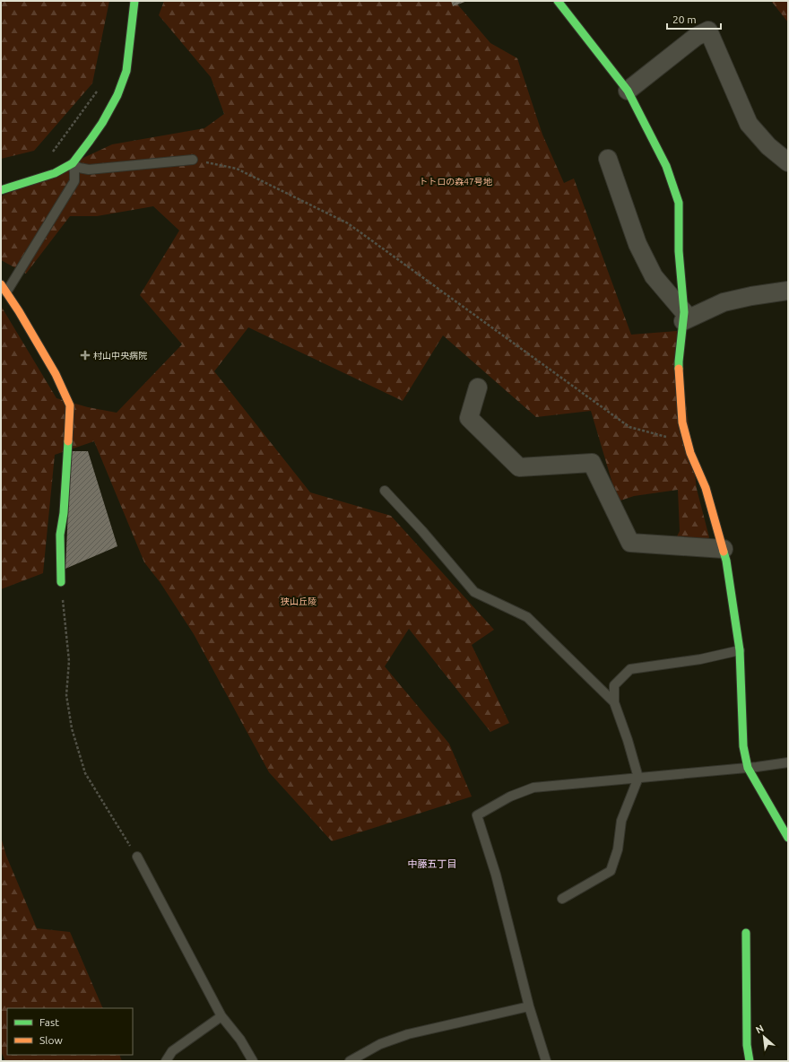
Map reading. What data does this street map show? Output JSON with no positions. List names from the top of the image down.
{
  "districts": ["中藤五丁目"],
  "parks": ["トトロの森47号地", "狭山丘陵"],
  "places": {
    "health": ["村山中央病院"]
  },
  "legend": ["Fast", "Slow"],
  "scale_bar": "20 m",
  "north": "top left"
}
